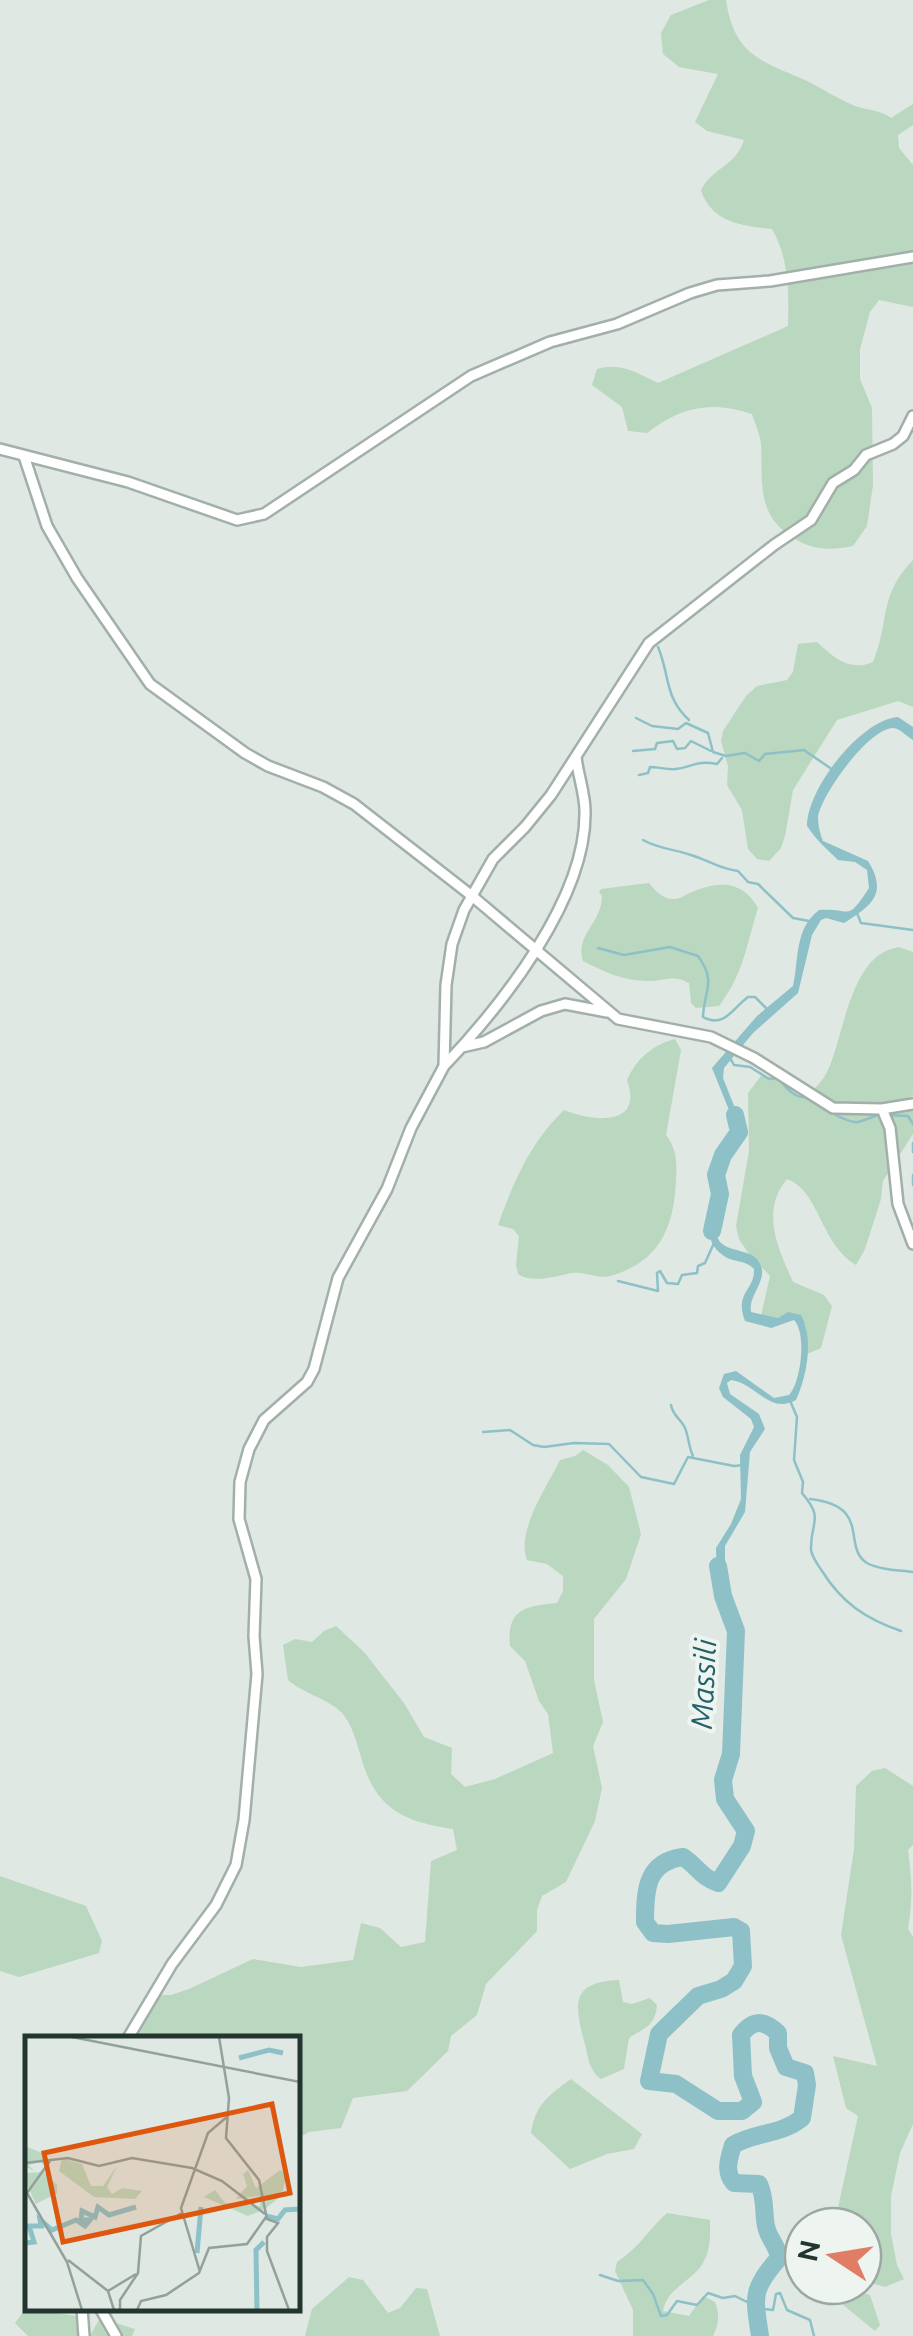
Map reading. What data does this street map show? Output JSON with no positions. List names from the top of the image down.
{
  "water": ["Massili"],
  "north": "left"
}
